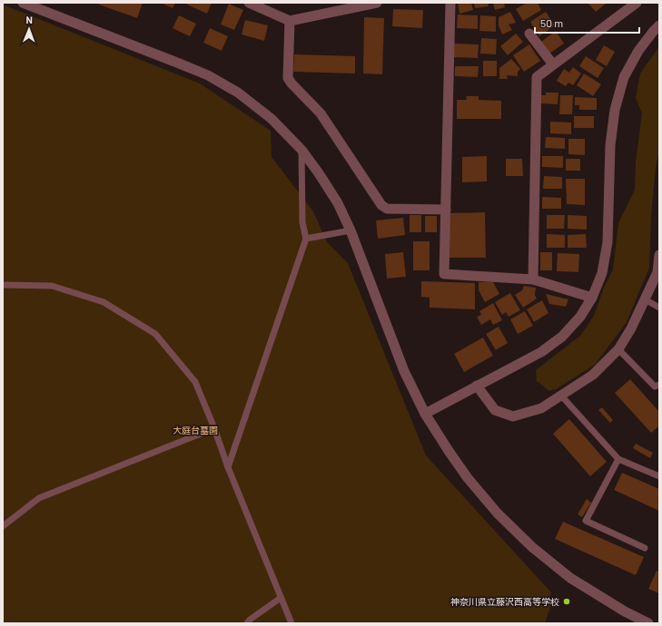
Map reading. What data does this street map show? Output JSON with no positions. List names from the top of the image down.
{
  "parks": ["大庭台墓園"],
  "places": ["神奈川県立藤沢西高等学校"],
  "scale_bar": "50 m",
  "north": "top"
}
